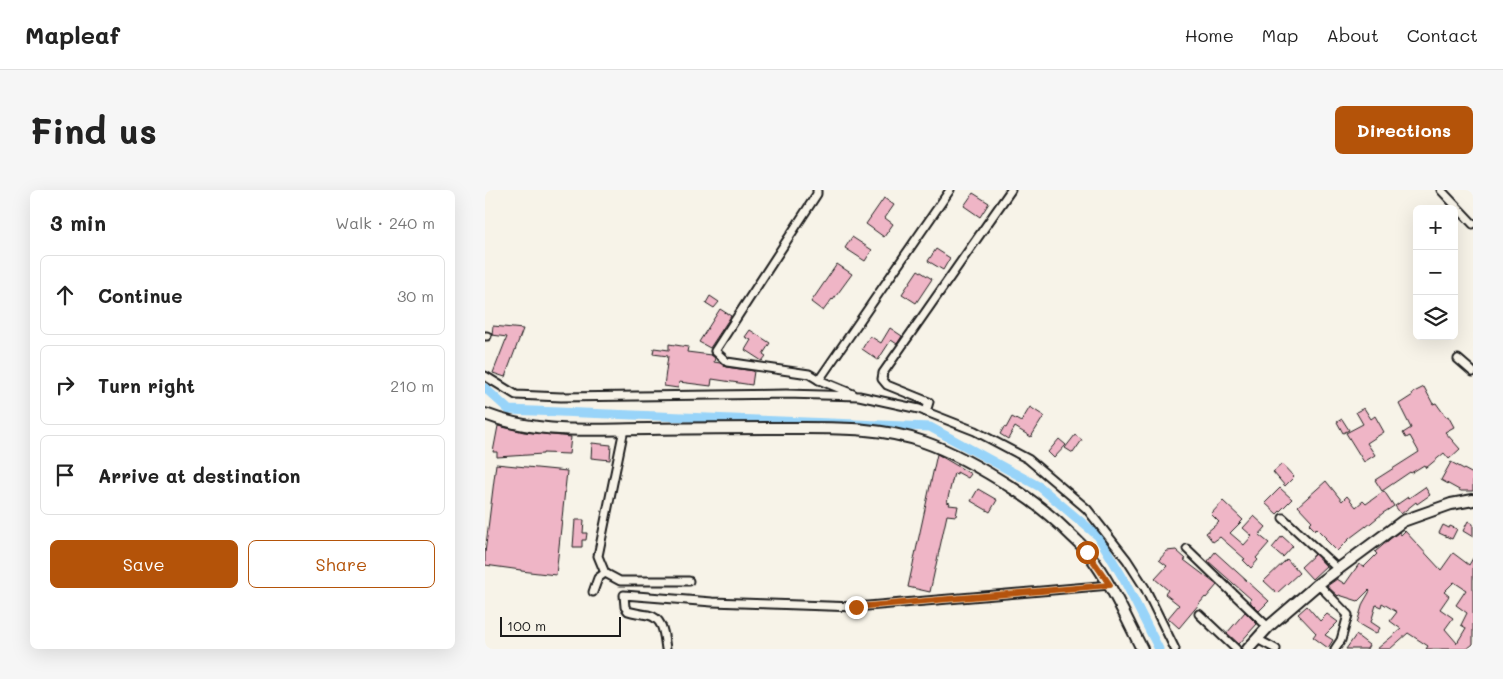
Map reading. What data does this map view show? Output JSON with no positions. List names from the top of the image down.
{
  "scale_bar": "100 m",
  "page": {
    "header": "Mapleaf",
    "nav": [
      "Home",
      "Map",
      "About",
      "Contact"
    ],
    "buttons": [
      "Directions",
      ["Save", "Share"]
    ],
    "title": "Find us",
    "heading": ["3 min", "Walk · 240 m"],
    "map_buttons": ["+", "−"],
    "list": [
      ["Continue", "30 m"],
      ["Turn right", "210 m"],
      "Arrive at destination"
    ],
    "scale": "100 m"
  }
}
